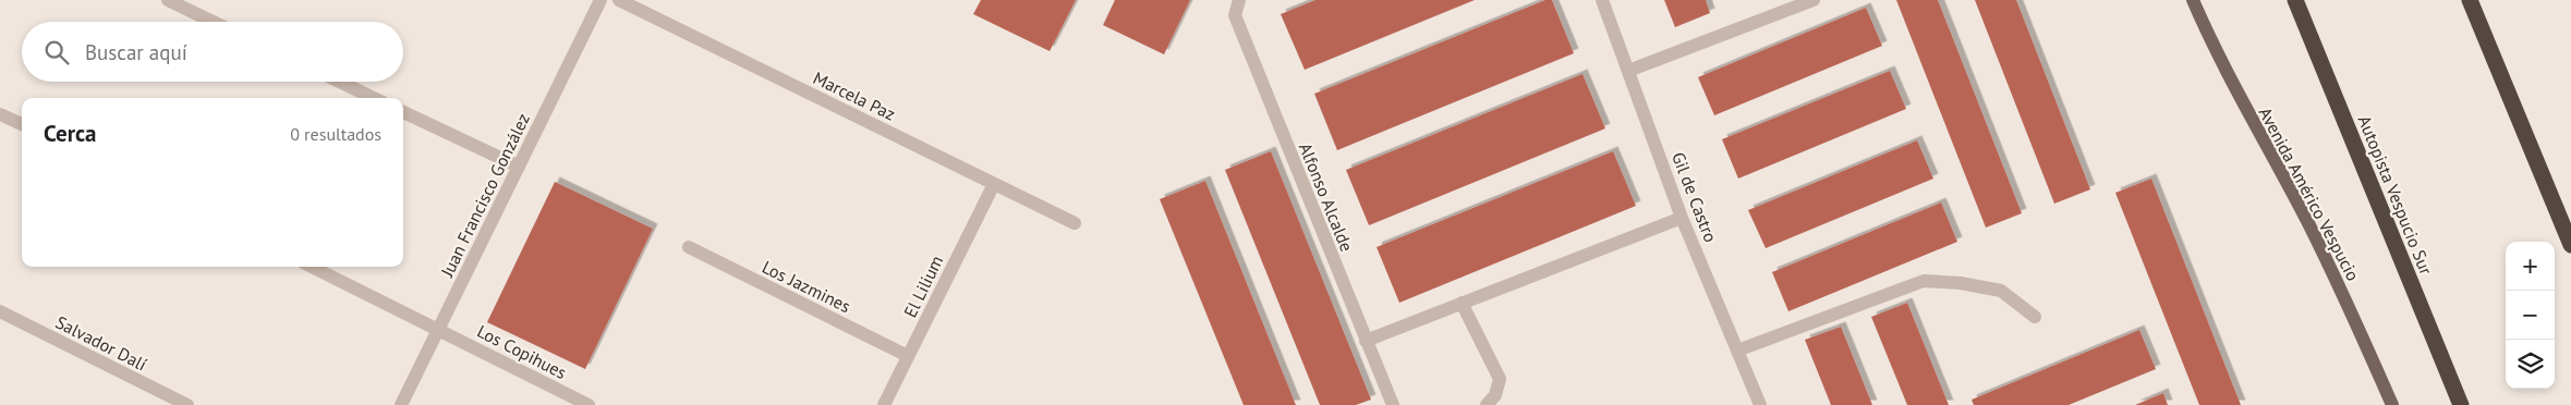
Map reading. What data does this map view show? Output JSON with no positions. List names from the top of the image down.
{
  "streets": {
    "highway": ["Autopista Vespucio Sur"],
    "main road": ["Avenida Américo Vespucio"],
    "street": [
      "Marcela Paz",
      "Juan Francisco González",
      "Alfonso Alcalde",
      "Gil de Castro",
      "Los Jazmines",
      "El Lilium",
      "Salvador Dalí",
      "Los Copihues"
    ]
  },
  "crossings": [
    ["Marcela Paz", "El Lilium"],
    ["Juan Francisco González", "Los Copihues"],
    ["Los Jazmines", "El Lilium"]
  ],
  "page": {
    "search": "Buscar aquí",
    "heading": ["Cerca", "0 resultados"],
    "map_buttons": ["+", "−"]
  }
}
